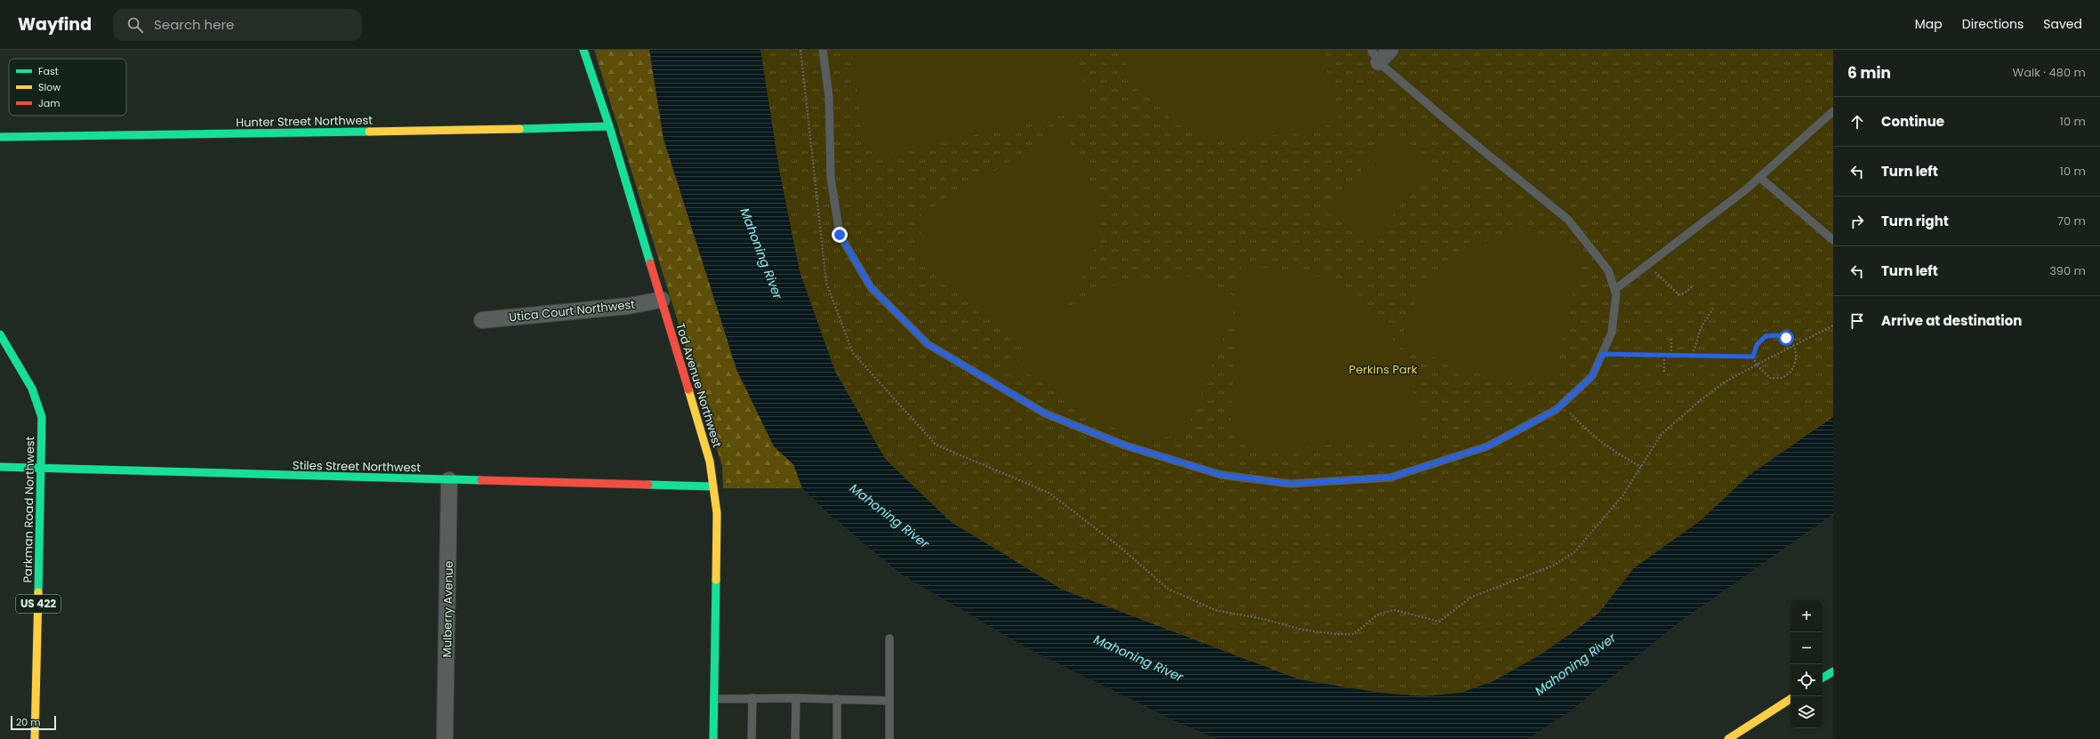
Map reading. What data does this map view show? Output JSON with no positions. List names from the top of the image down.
{
  "streets": {
    "street": [
      "Hunter Street Northwest",
      "Utica Court Northwest",
      "Tod Avenue Northwest",
      "Stiles Street Northwest",
      "Parkman Road Northwest",
      "US 422",
      "Mulberry Avenue"
    ]
  },
  "crossings": [
    ["Hunter Street Northwest", "Tod Avenue Northwest"],
    ["Utica Court Northwest", "Tod Avenue Northwest"],
    ["Tod Avenue Northwest", "Stiles Street Northwest"],
    ["Stiles Street Northwest", "Parkman Road Northwest"],
    ["Stiles Street Northwest", "Mulberry Avenue"]
  ],
  "water": ["Mahoning River"],
  "parks": ["Perkins Park"],
  "legend": ["Fast", "Slow", "Jam"],
  "scale_bar": "20 m",
  "page": {
    "header": "Wayfind",
    "search": "Search here",
    "nav": ["Map", "Directions", "Saved"],
    "heading": ["6 min", "Walk · 480 m"],
    "list": [
      ["Continue", "10 m"],
      ["Turn left", "10 m"],
      ["Turn right", "70 m"],
      ["Turn left", "390 m"],
      "Arrive at destination"
    ],
    "map_buttons": ["+", "−"],
    "scale": "20 m"
  }
}
